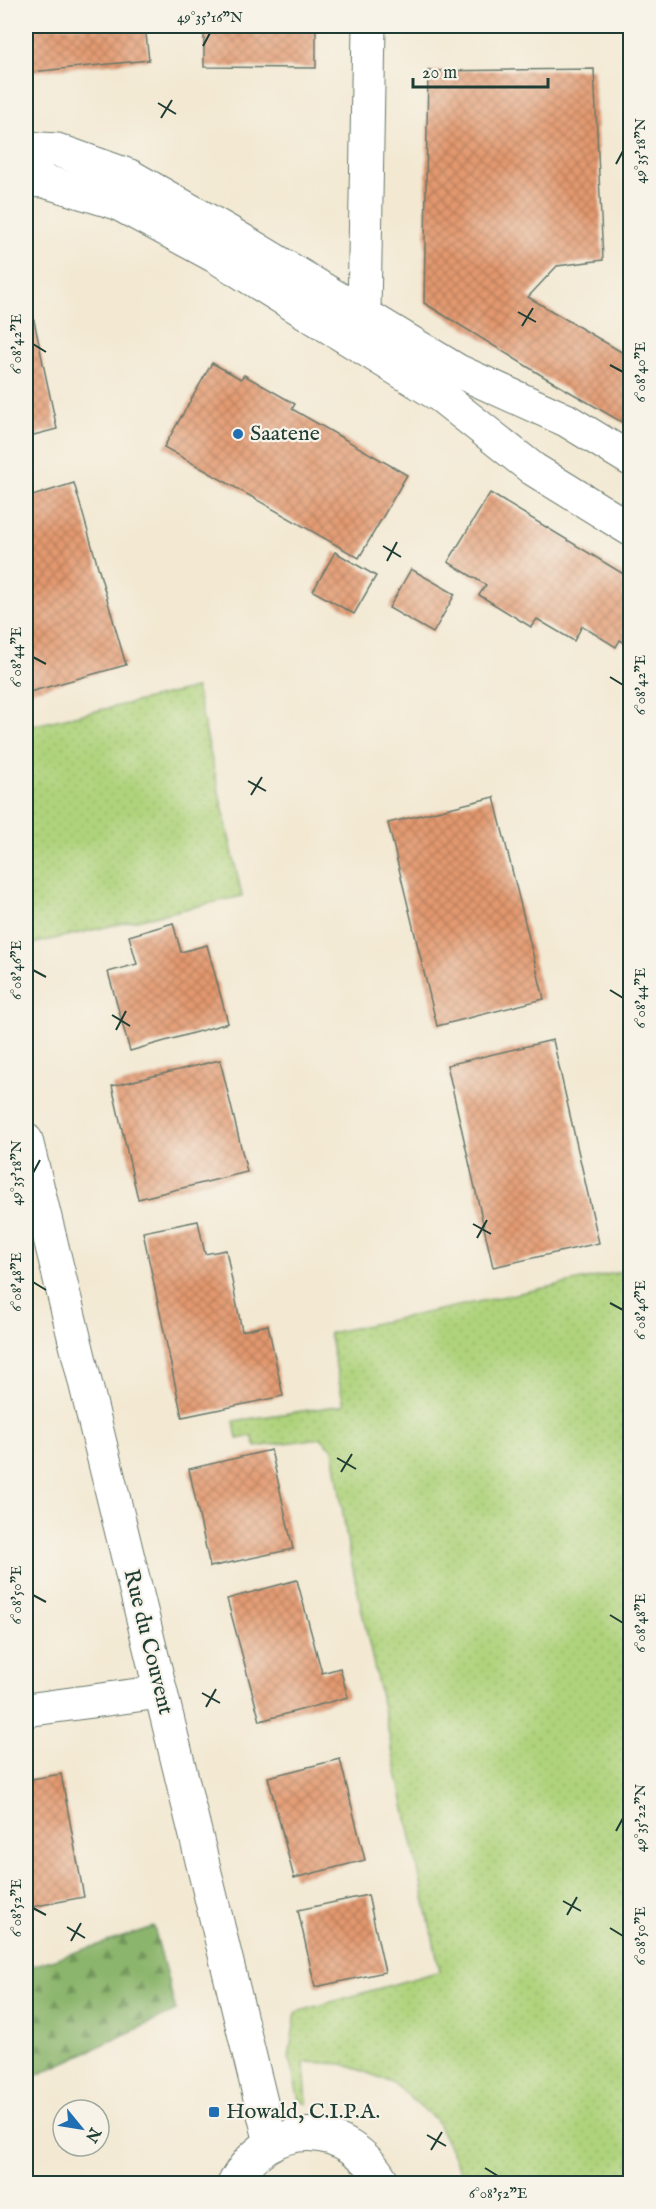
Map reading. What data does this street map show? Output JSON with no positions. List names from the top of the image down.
{
  "streets": {
    "street": ["Rue du Couvent"]
  },
  "places": {
    "other": ["Saatene"],
    "transit": ["Howald, C.I.P.A."]
  },
  "scale_bar": "20 m",
  "north": "bottom right",
  "coordinates": [
    "49°35'16\"N",
    "49°35'18\"N",
    "6°08'42\"E",
    "6°08'40\"E",
    "6°08'44\"E",
    "6°08'46\"E",
    "6°08'48\"E",
    "6°08'50\"E",
    "49°35'22\"N",
    "6°08'52\"E"
  ]
}
